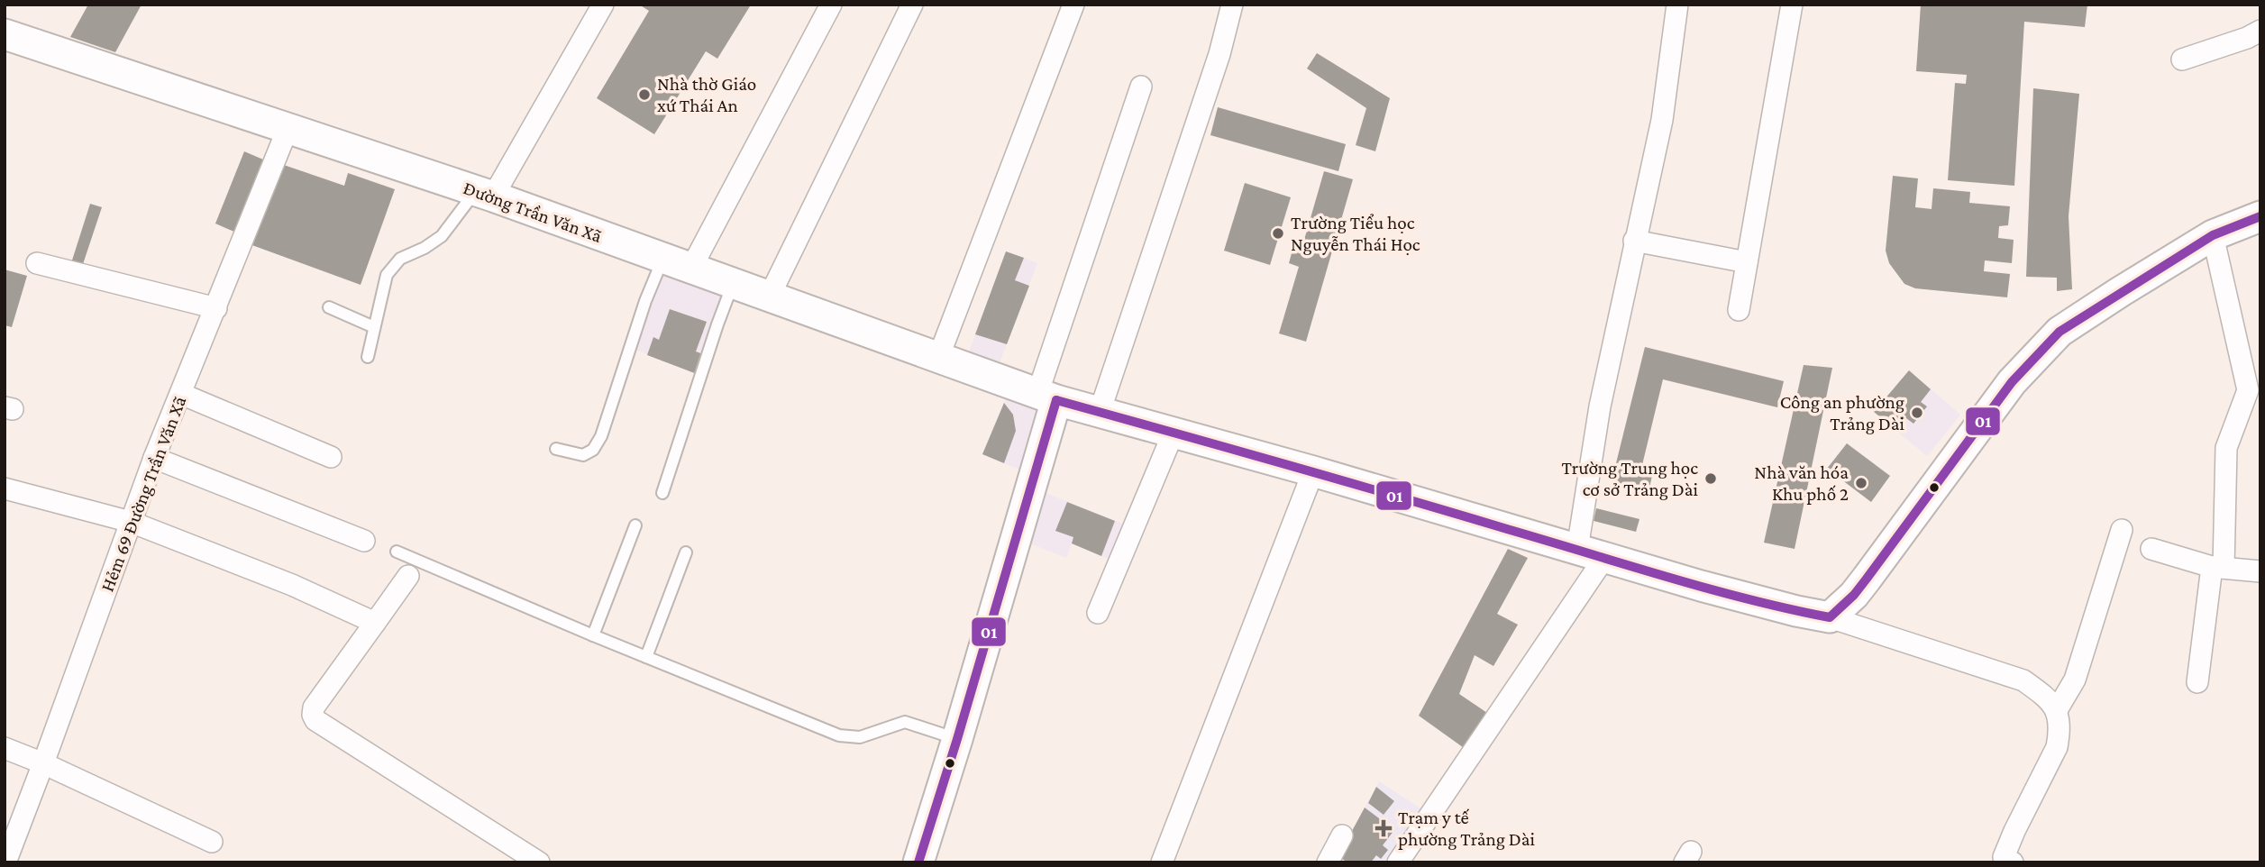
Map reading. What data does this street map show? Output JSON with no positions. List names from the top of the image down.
{
  "streets": {
    "street": ["Đường Trần Văn Xã", "Hẻm 69 Đường Trần Văn Xã"]
  },
  "crossings": [
    ["Đường Trần Văn Xã", "Hẻm 69 Đường Trần Văn Xã"]
  ],
  "places": {
    "other": [
      "Nhà thờ Giáo xứ Thái An",
      "Trường Tiểu học Nguyễn Thái Học",
      "Công an phường Trảng Dài",
      "Trường Trung học cơ sở Trảng Dài",
      "Nhà văn hóa Khu phố 2"
    ],
    "health": ["Trạm y tế phường Trảng Dài"]
  },
  "lines": ["transit line 01"]
}
